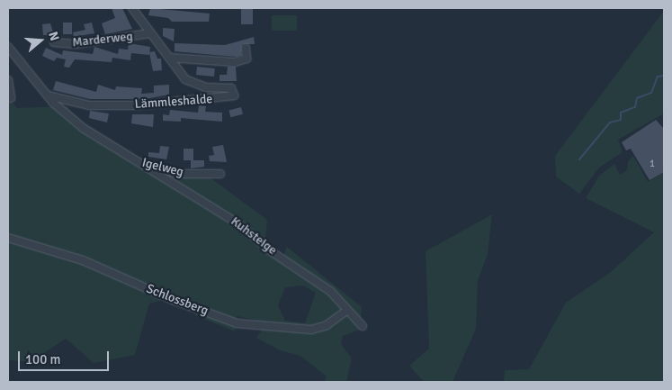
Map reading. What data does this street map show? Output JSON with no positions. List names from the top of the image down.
{
  "streets": {
    "street": [
      "Marderweg",
      "Lämmleshalde",
      "Igelweg",
      "Kuhsteige",
      "Schlossberg"
    ]
  },
  "crossings": [
    ["Marderweg", "Lämmleshalde"],
    ["Igelweg", "Kuhsteige"],
    ["Kuhsteige", "Schlossberg"]
  ],
  "house_numbers": ["1"],
  "scale_bar": "100 m",
  "north": "right"
}
